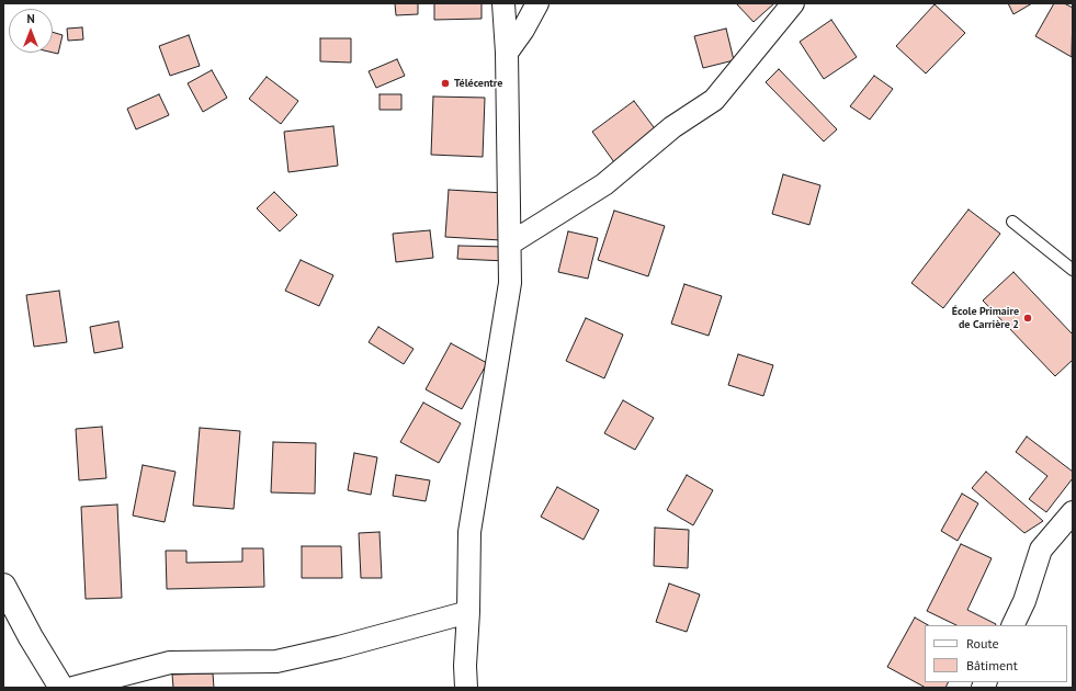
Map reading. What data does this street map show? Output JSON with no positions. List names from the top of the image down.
{
  "places": ["Télécentre", "École Primaire de Carrière 2"],
  "legend": ["Route", "Bâtiment"],
  "north": "top"
}
